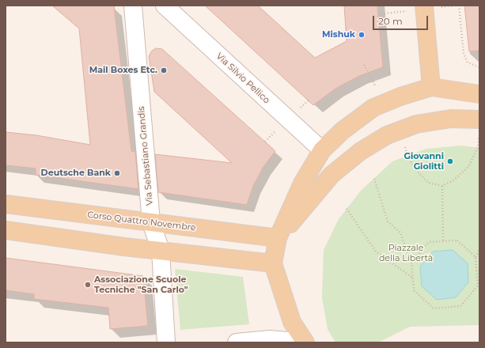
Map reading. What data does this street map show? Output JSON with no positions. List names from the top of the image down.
{
  "streets": {
    "main road": ["Corso Quattro Novembre"],
    "street": ["Via Silvio Pellico", "Via Sebastiano Grandis"]
  },
  "crossings": [
    ["Via Sebastiano Grandis", "Corso Quattro Novembre"]
  ],
  "parks": ["Piazzale della Libertà"],
  "places": [
    "Mishuk",
    "Mail Boxes Etc.",
    "Giovanni Giolitti",
    "Deutsche Bank",
    "Associazione Scuole Tecniche \"San Carlo\""
  ],
  "scale_bar": "20 m"
}
